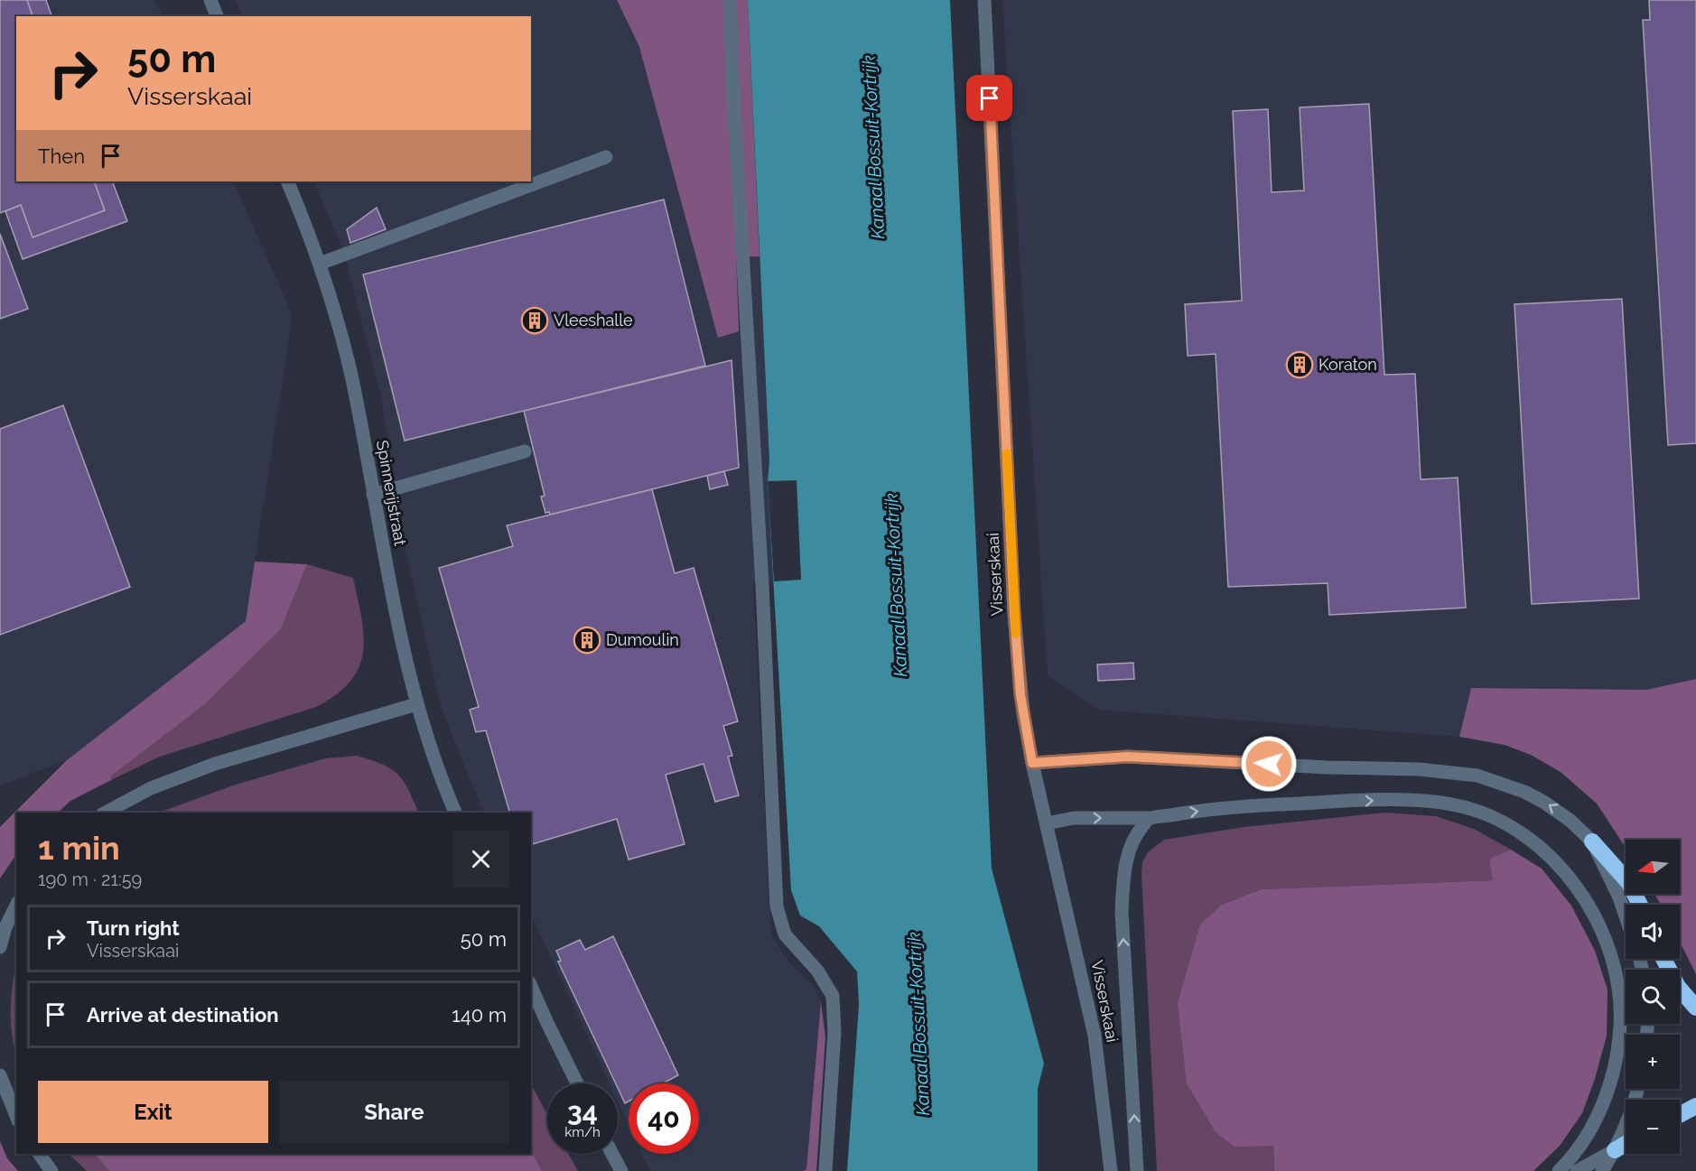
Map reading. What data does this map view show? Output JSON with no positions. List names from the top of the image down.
{
  "streets": {
    "street": ["Spinnerijstraat", "Visserskaai"]
  },
  "water": ["Kanaal Bossuit-Kortrijk"],
  "places": {
    "building": ["Vleeshalle", "Koraton", "Dumoulin"]
  },
  "north": "left",
  "page": {
    "turn": ["50 m", "Visserskaai"],
    "then": "Then",
    "heading": ["1 min", "190 m · 21:59"],
    "map_buttons": ["+", "−"],
    "list": [
      {
        "name": "Turn right",
        "note": "Visserskaai",
        "value": "50 m"
      },
      {
        "name": "Arrive at destination",
        "value": "140 m"
      }
    ],
    "buttons": ["Exit", "Share"],
    "speed": "34 km/h",
    "limit": "40"
  }
}
